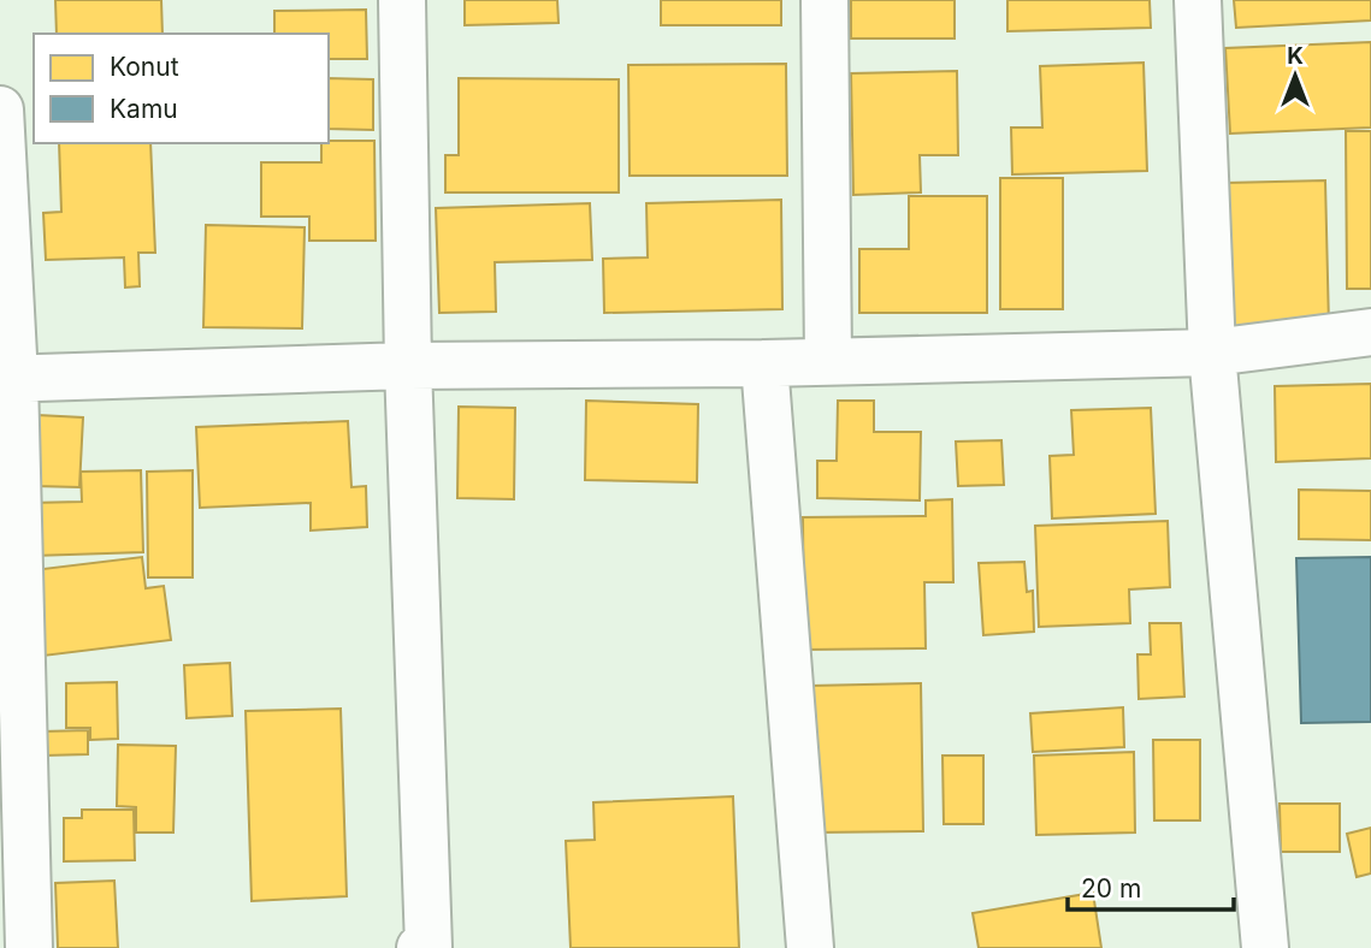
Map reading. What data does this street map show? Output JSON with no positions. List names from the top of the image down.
{
  "legend": ["Konut", "Kamu"],
  "scale_bar": "20 m",
  "north": "top"
}
